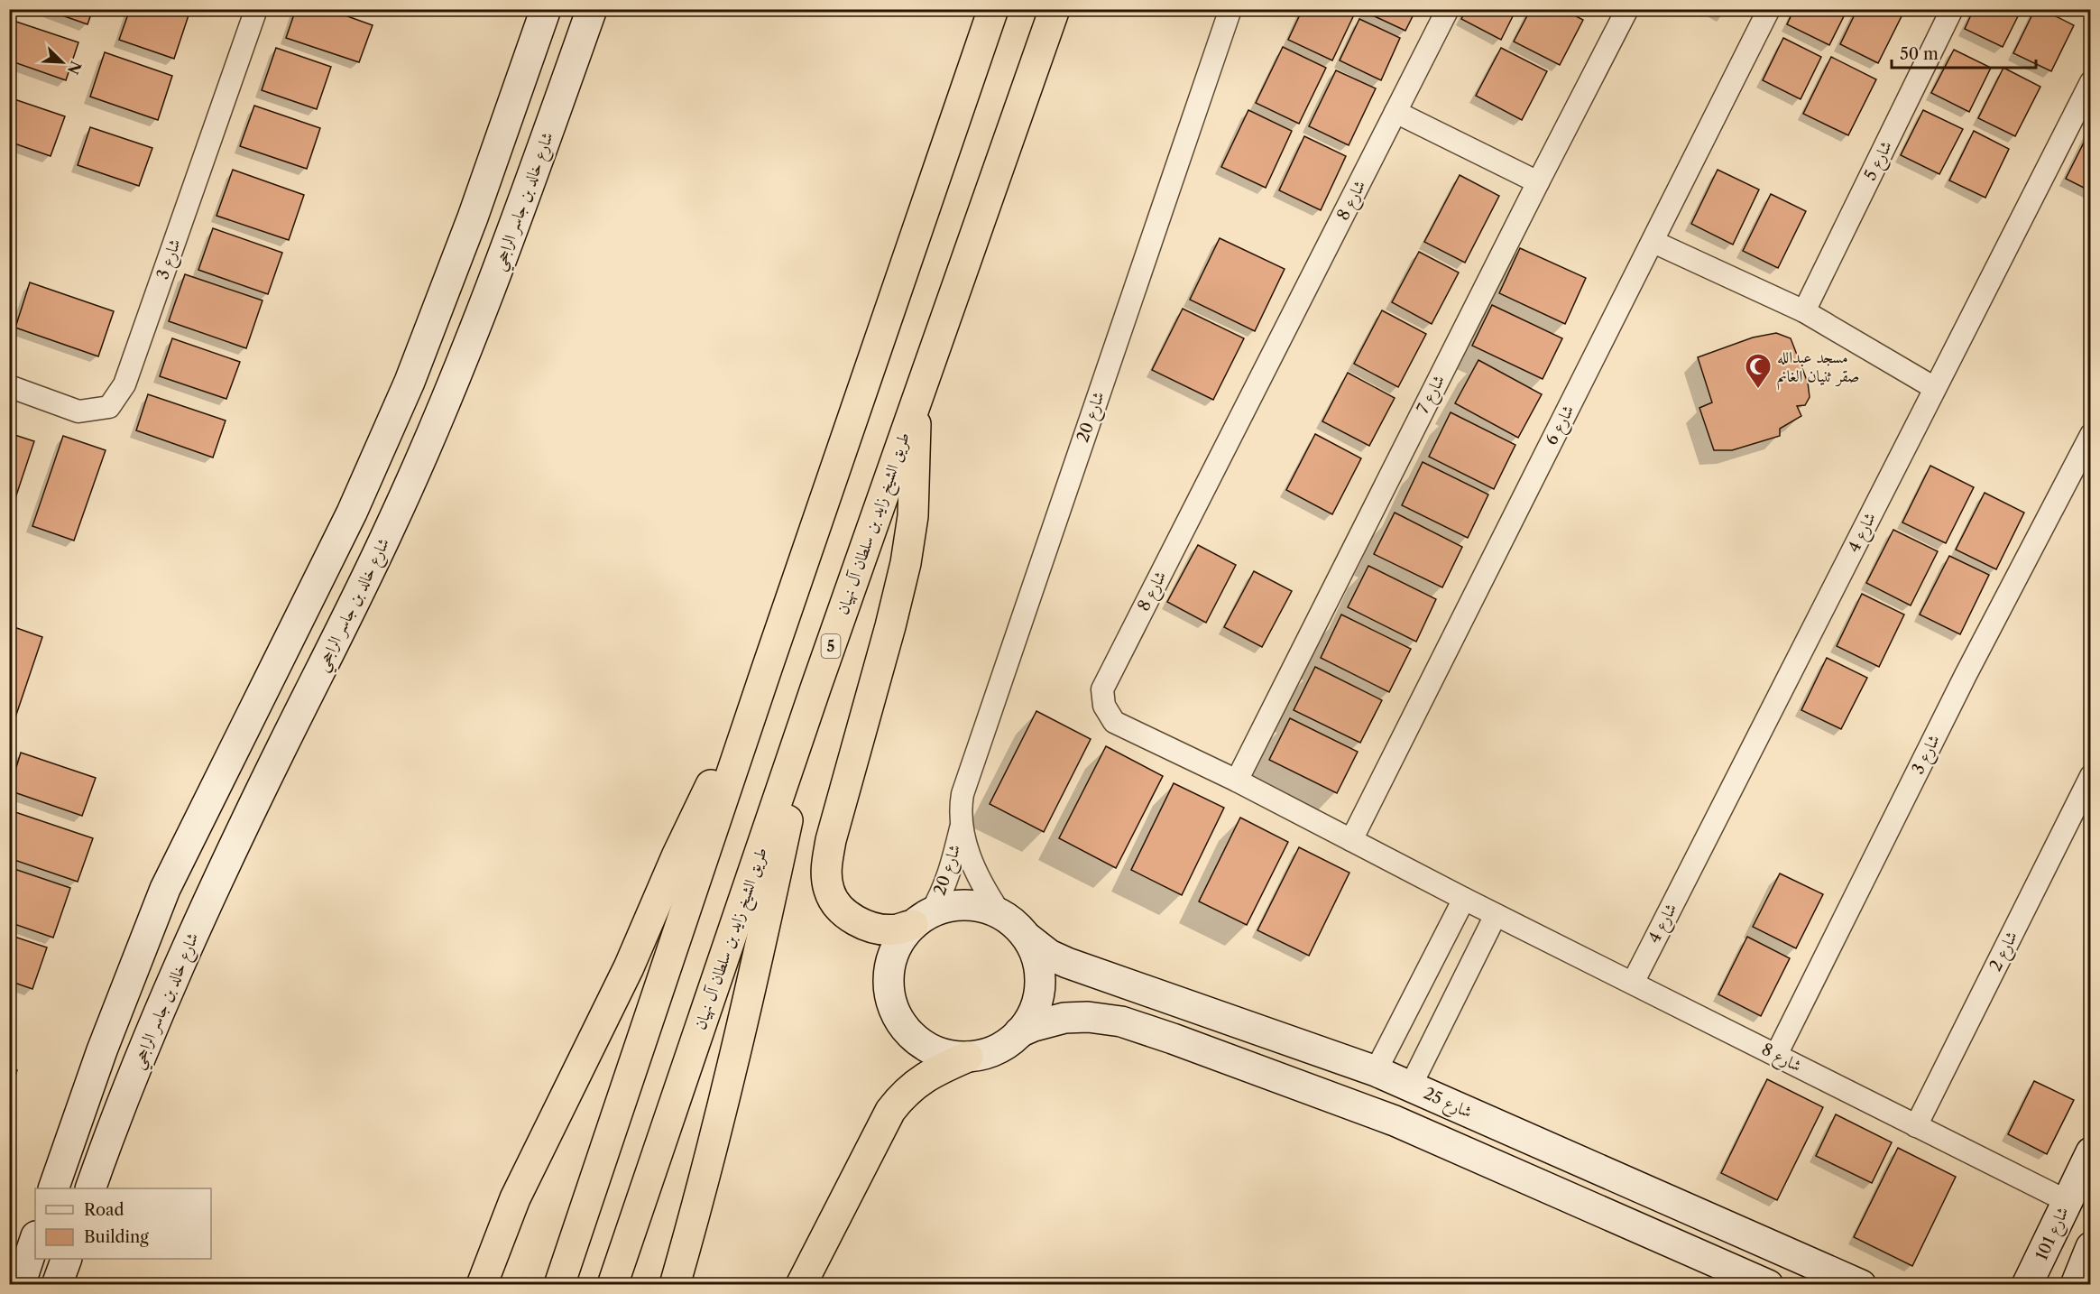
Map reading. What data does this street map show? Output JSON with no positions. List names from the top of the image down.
{
  "streets": {
    "highway": ["طريق الشيخ زايد بن سلطان آل نهيان", "5"],
    "street": [
      "شارع 5",
      "شارع 8",
      "شارع خالد بن جاسر الراجحي",
      "شارع 3",
      "شارع 7",
      "شارع 20",
      "شارع 6",
      "شارع 4",
      "شارع 2",
      "شارع 25",
      "شارع 101"
    ]
  },
  "crossings": [
    ["شارع 8", "شارع 3"],
    ["شارع 8", "شارع 7"],
    ["شارع 8", "شارع 6"],
    ["شارع 8", "شارع 4"],
    ["شارع 8", "شارع 2"],
    ["شارع 8", "شارع 101"],
    ["شارع 20", "شارع 25"]
  ],
  "places": {
    "mosque": ["مسجد عبدالله صقر ثنيان الغانم"]
  },
  "legend": ["Road", "Building"],
  "scale_bar": "50 m",
  "north": "bottom right"
}
